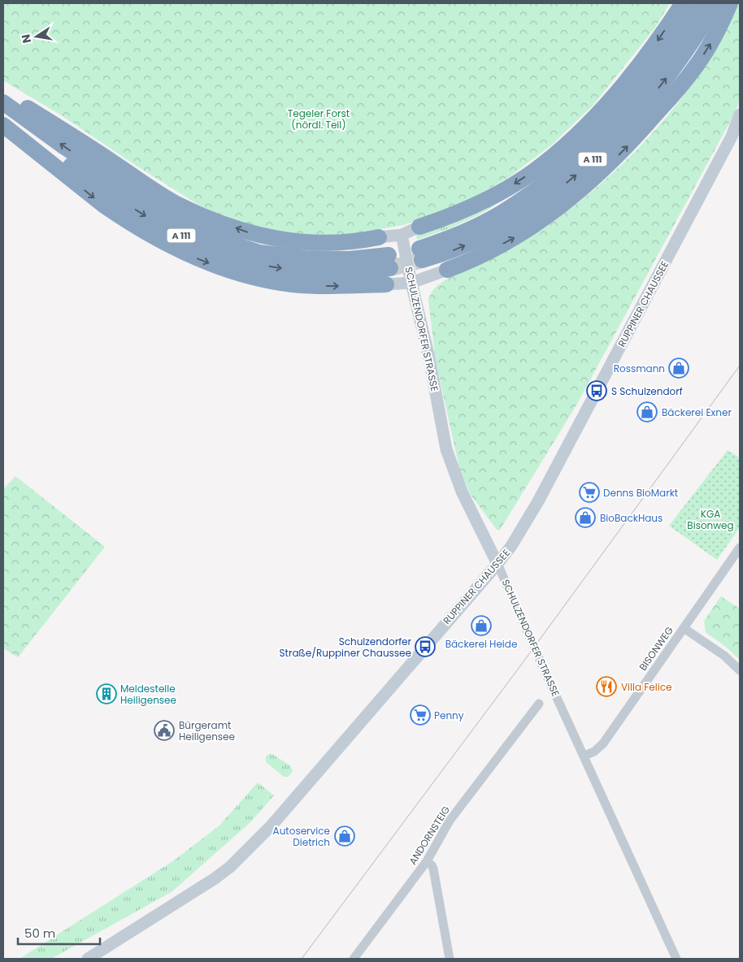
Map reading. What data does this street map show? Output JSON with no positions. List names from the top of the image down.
{
  "streets": {
    "highway": ["A 111"],
    "main road": ["RUPPINER CHAUSSEE", "SCHULZENDORFER STRASSE"],
    "street": ["BISONWEG", "ANDORNSTEIG"]
  },
  "crossings": [
    ["RUPPINER CHAUSSEE", "SCHULZENDORFER STRASSE"],
    ["SCHULZENDORFER STRASSE", "BISONWEG"]
  ],
  "parks": ["Tegeler Forst (nördl. Teil)", "KGA Bisonweg"],
  "places": {
    "shop": [
      "Rossmann",
      "Bäckerei Exner",
      "BioBackHaus",
      "Bäckerei Heide",
      "Autoservice Dietrich"
    ],
    "bus stop": ["S Schulzendorf", "Schulzendorfer Straße/Ruppiner Chaussee"],
    "supermarket": ["Denns BioMarkt", "Penny"],
    "restaurant": ["Villa Felice"],
    "building": ["Meldestelle Heiligensee"],
    "public building": ["Bürgeramt Heiligensee"]
  },
  "scale_bar": "50 m",
  "north": "left"
}
